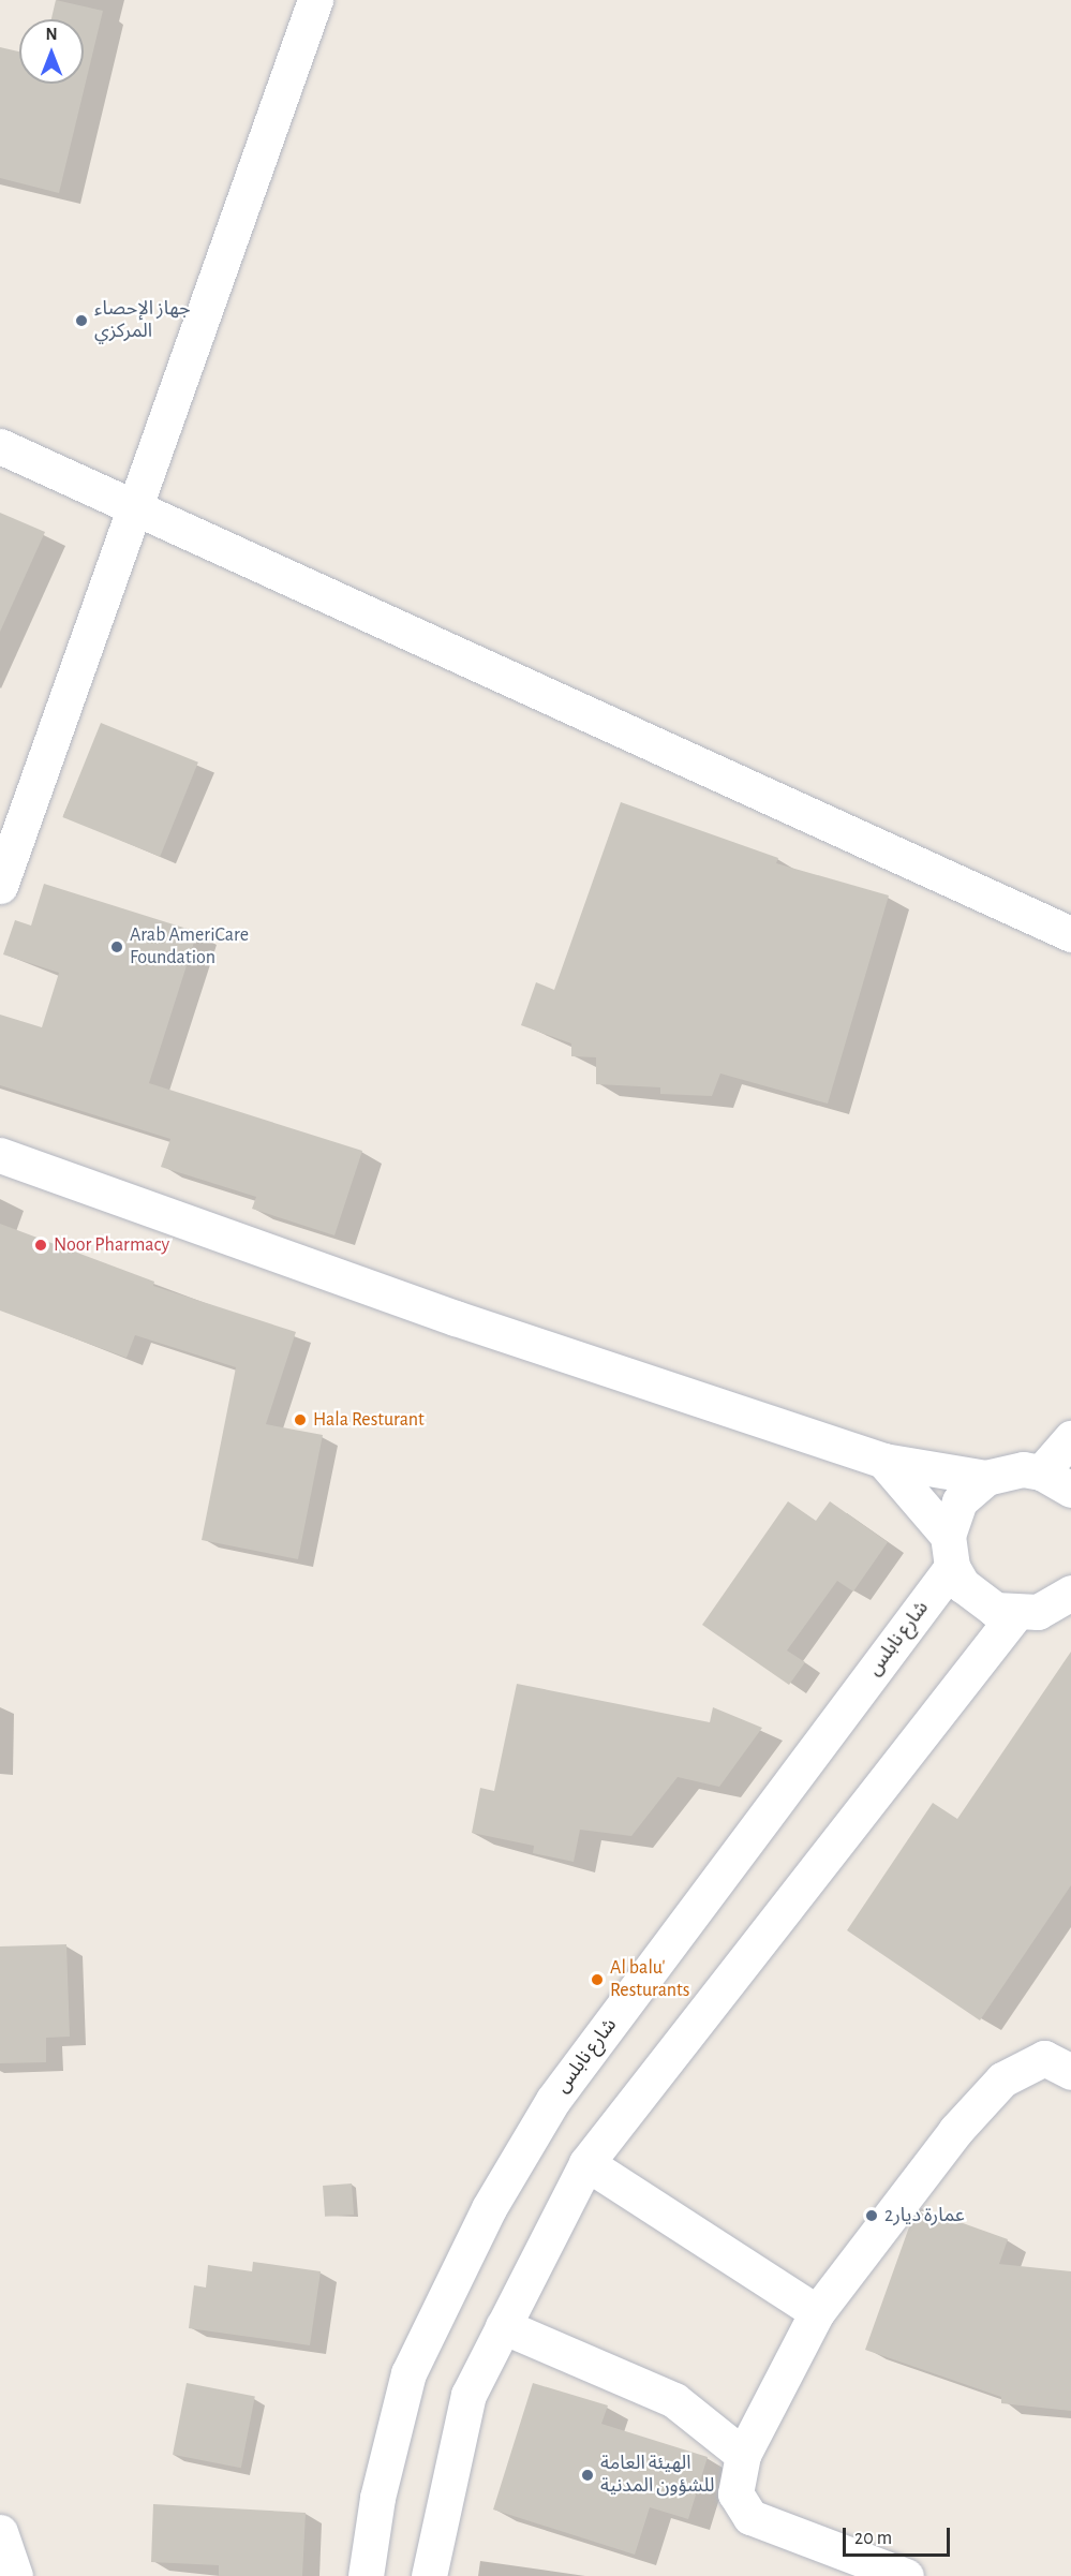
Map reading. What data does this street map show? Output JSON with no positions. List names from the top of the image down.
{
  "streets": {
    "street": ["شارع نابلس"]
  },
  "places": [
    "جهاز الإحصاء المركزي",
    "Arab AmeriCare Foundation",
    "Noor Pharmacy",
    "Hala Resturant",
    "Al balu' Resturants",
    "عمارة ديار2",
    "الهيئة العامة للشؤون المدنية"
  ],
  "scale_bar": "20 m",
  "north": "top"
}
